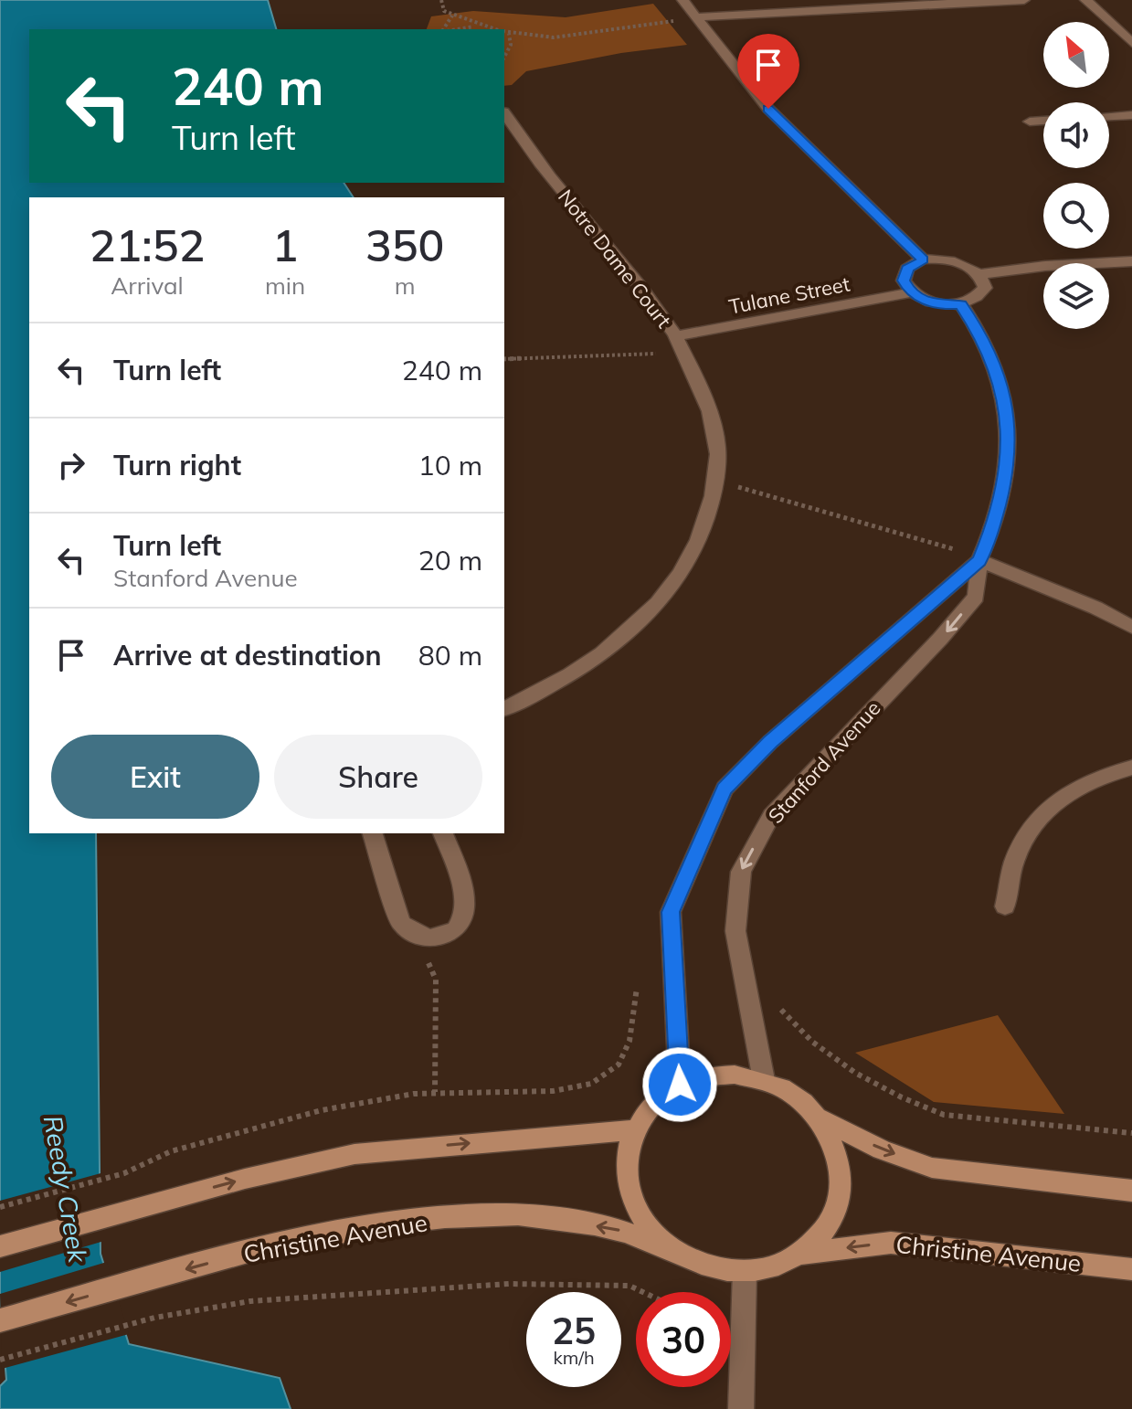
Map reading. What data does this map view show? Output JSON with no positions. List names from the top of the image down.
{
  "streets": {
    "main road": ["Christine Avenue"],
    "street": ["Notre Dame Court", "Tulane Street", "Stanford Avenue"]
  },
  "crossings": [
    ["Notre Dame Court", "Tulane Street"],
    ["Tulane Street", "Stanford Avenue"],
    ["Stanford Avenue", "Christine Avenue"]
  ],
  "water": ["Reedy Creek"],
  "north": "top left",
  "page": {
    "turn": ["240 m", "Turn left"],
    "eta": [
      "21:52",
      "Arrival",
      "1",
      "min",
      "350",
      "m"
    ],
    "list": [
      {
        "name": "Turn left",
        "value": "240 m"
      },
      {
        "name": "Turn right",
        "value": "10 m"
      },
      {
        "name": "Turn left",
        "note": "Stanford Avenue",
        "value": "20 m"
      },
      {
        "name": "Arrive at destination",
        "value": "80 m"
      }
    ],
    "buttons": ["Exit", "Share"],
    "speed": "25 km/h",
    "limit": "30"
  }
}
